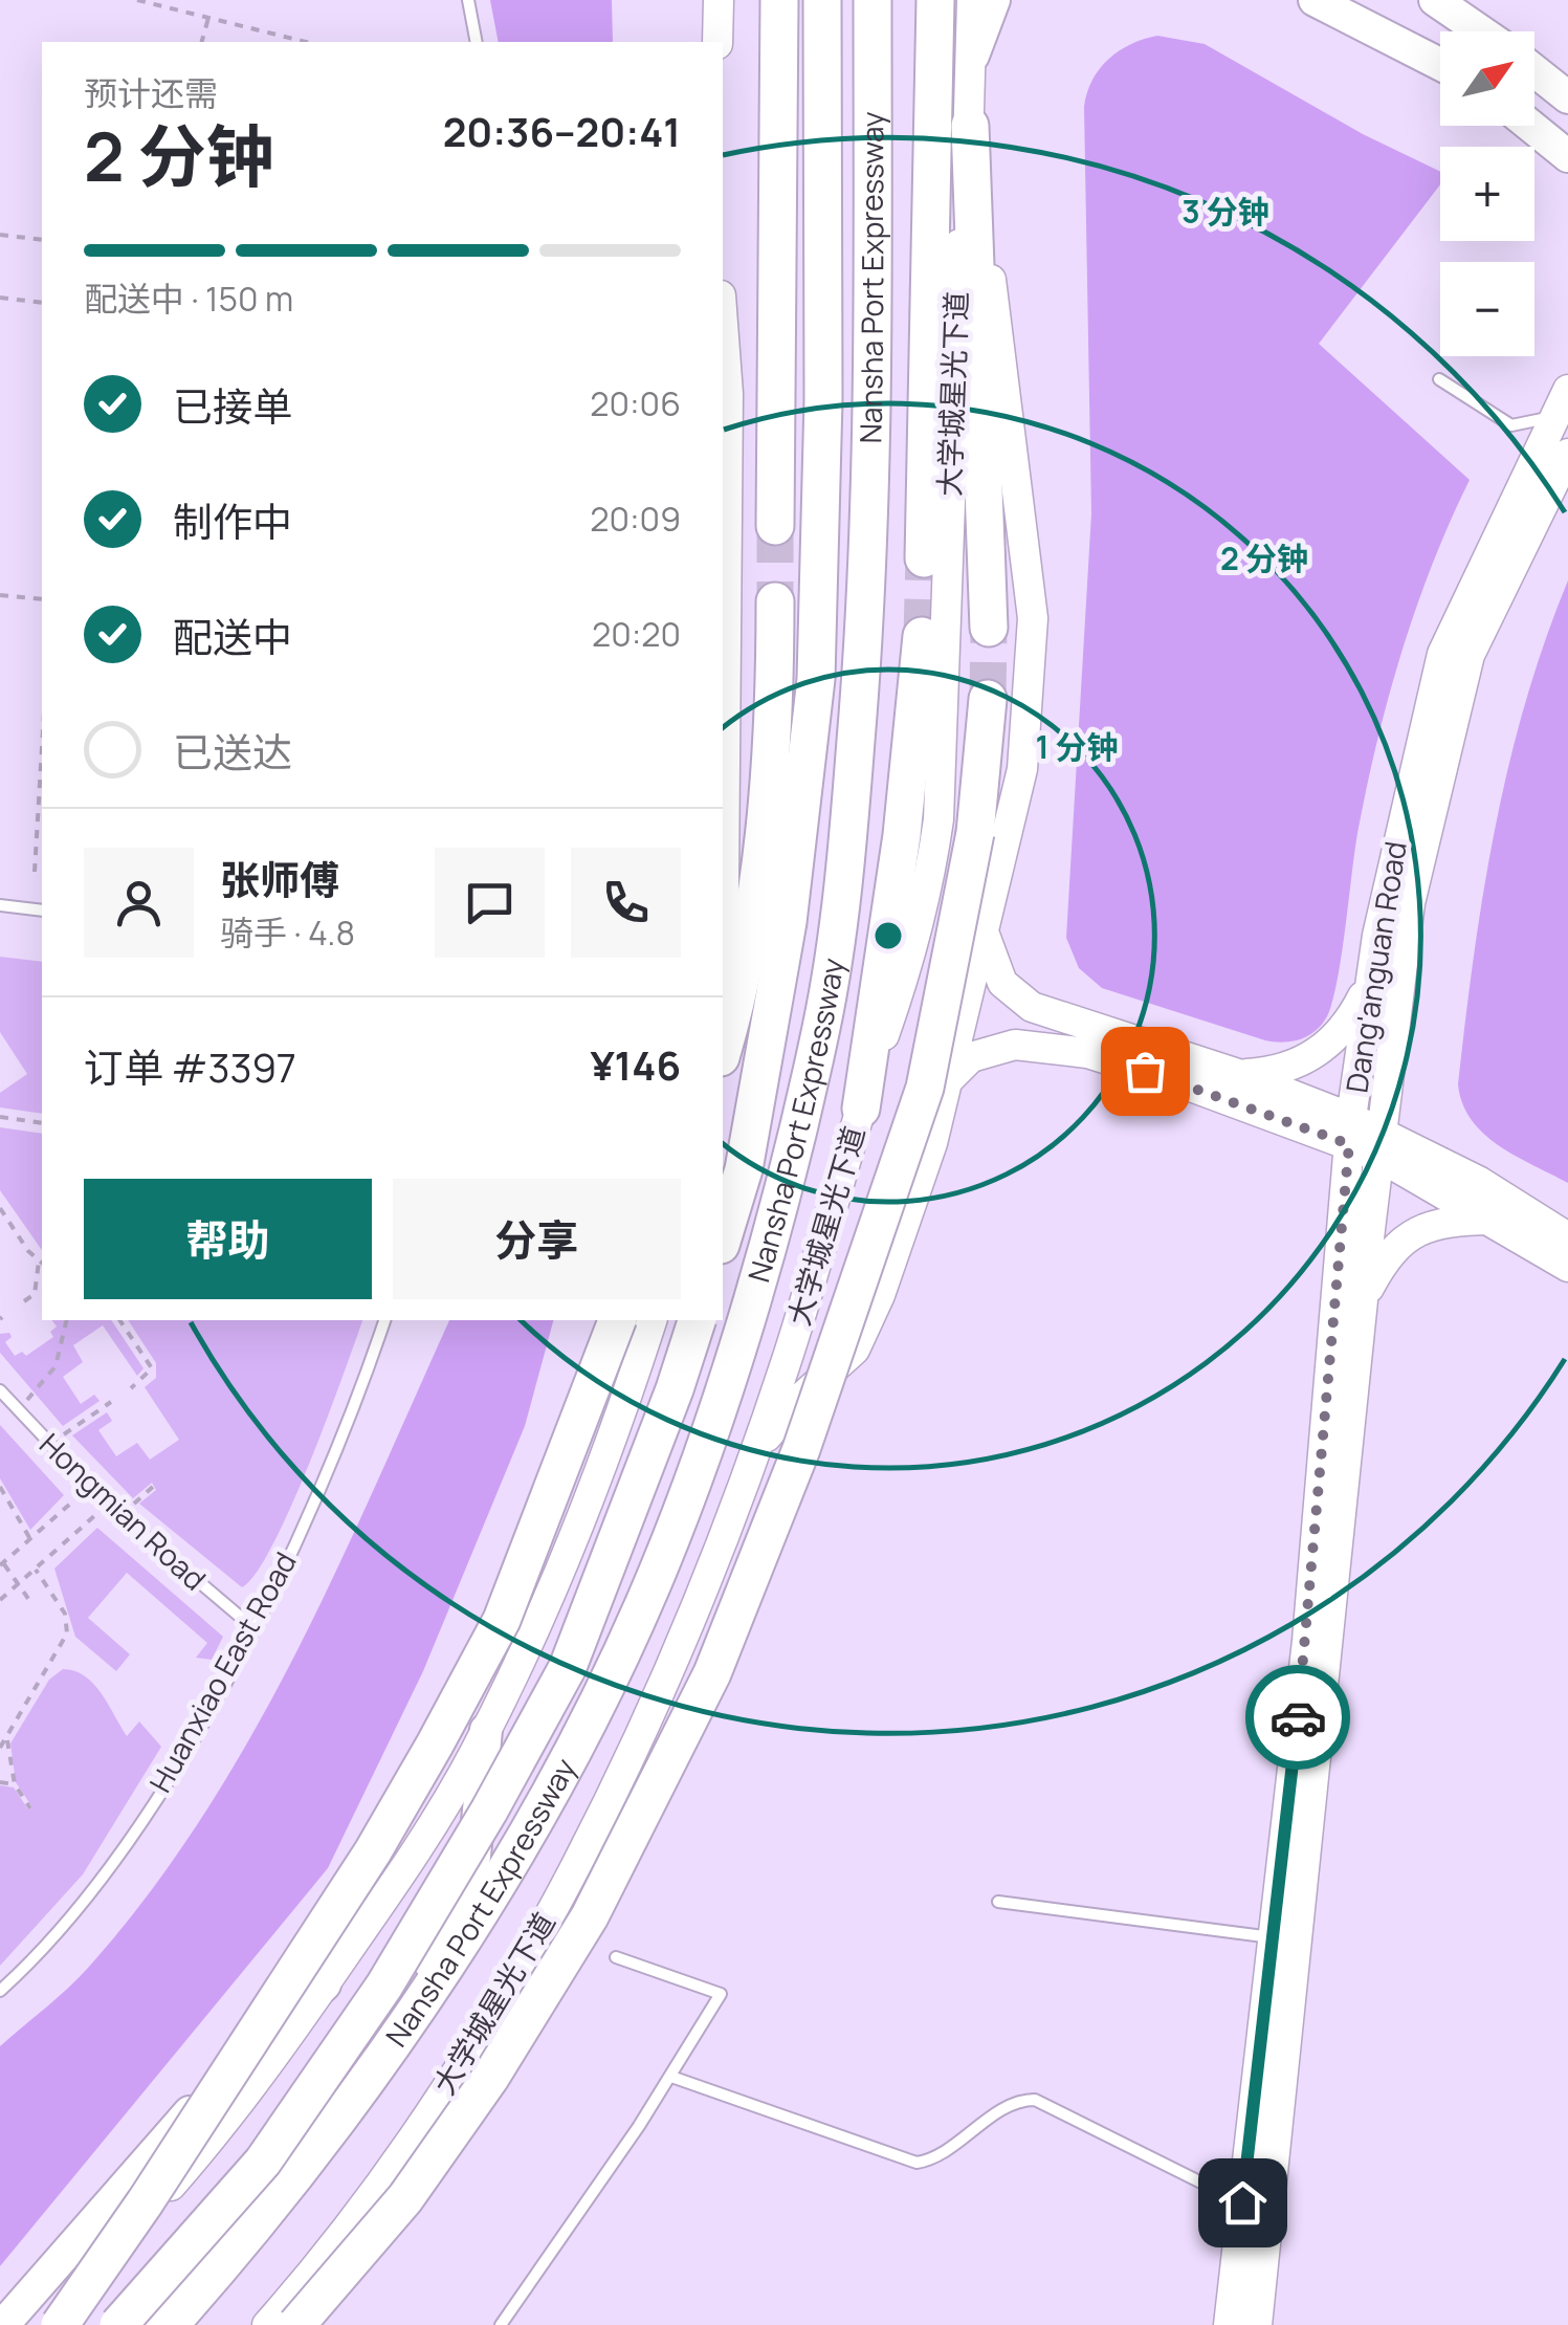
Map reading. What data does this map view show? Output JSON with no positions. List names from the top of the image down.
{
  "streets": {
    "highway": ["Nansha Port Expressway"],
    "main road": ["大学城星光下道", "Dang'anguan Road"],
    "lane": ["Hongmian Road", "Huanxiao East Road"]
  },
  "crossings": [
    ["Hongmian Road", "Huanxiao East Road"]
  ],
  "north": "top right",
  "page": {
    "map_buttons": ["+", "−"],
    "heading": ["2 分钟", "预计还需", "20:36–20:41"],
    "panel": [
      "张师傅",
      "骑手 · 4.8",
      "订单 #3397",
      "¥146"
    ],
    "bar": "配送中 · 150 m",
    "list": [
      ["已接单", "20:06"],
      ["制作中", "20:09"],
      ["配送中", "20:20"],
      "已送达"
    ],
    "buttons": ["帮助", "分享"]
  },
  "rings": ["3 分钟", "2 分钟", "1 分钟"]
}
